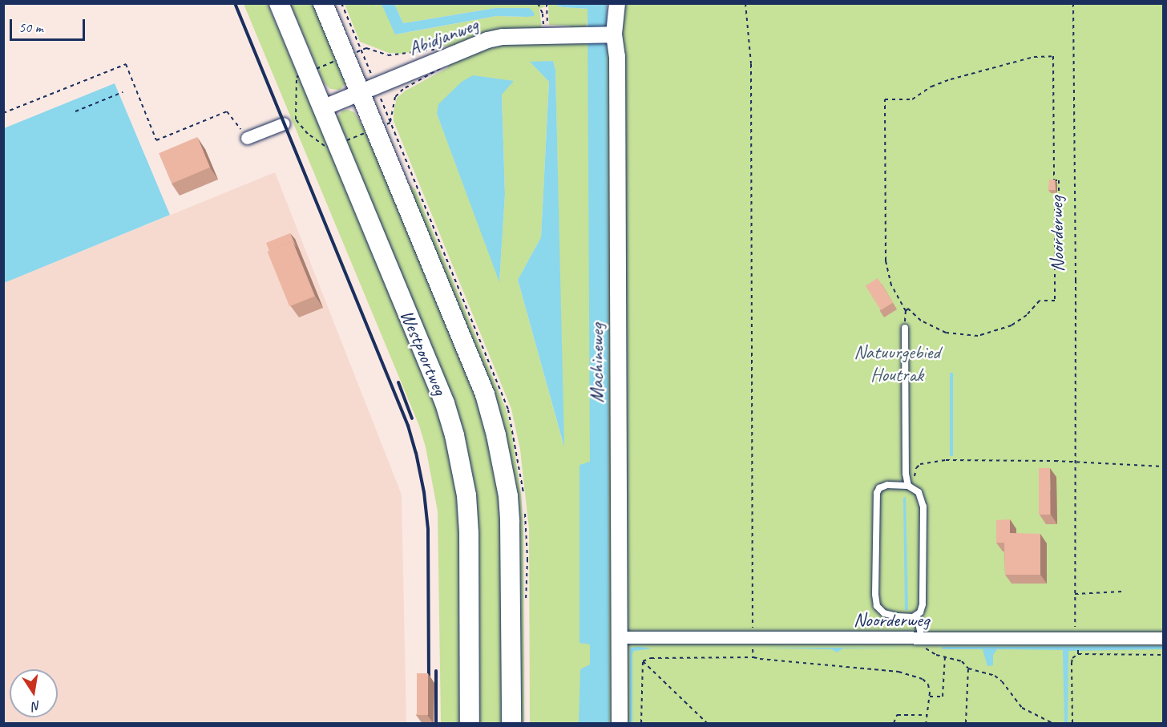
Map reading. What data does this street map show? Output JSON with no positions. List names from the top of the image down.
{
  "streets": {
    "main road": ["Westpoortweg"],
    "street": ["Abidjanweg", "Noorderweg", "Machineweg"]
  },
  "crossings": [
    ["Abidjanweg", "Westpoortweg"],
    ["Abidjanweg", "Machineweg"],
    ["Noorderweg", "Machineweg"]
  ],
  "parks": ["Natuurgebied Houtrak"],
  "scale_bar": "50 m",
  "north": "bottom"
}
